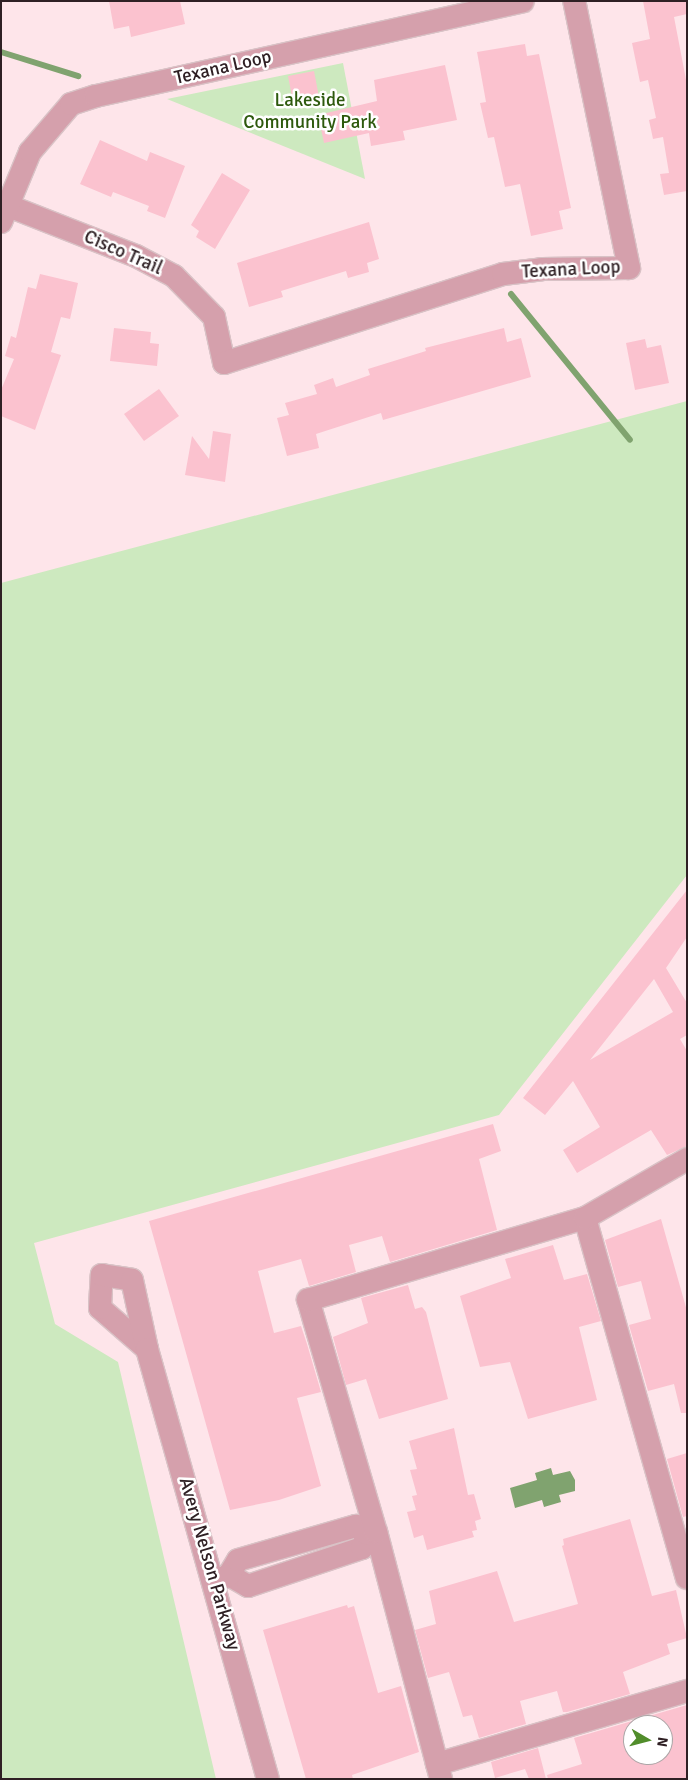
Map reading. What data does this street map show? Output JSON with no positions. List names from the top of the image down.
{
  "streets": {
    "street": ["Texana Loop", "Cisco Trail", "Avery Nelson Parkway"]
  },
  "crossings": [
    ["Texana Loop", "Cisco Trail"]
  ],
  "parks": ["Lakeside Community Park"],
  "north": "right"
}
